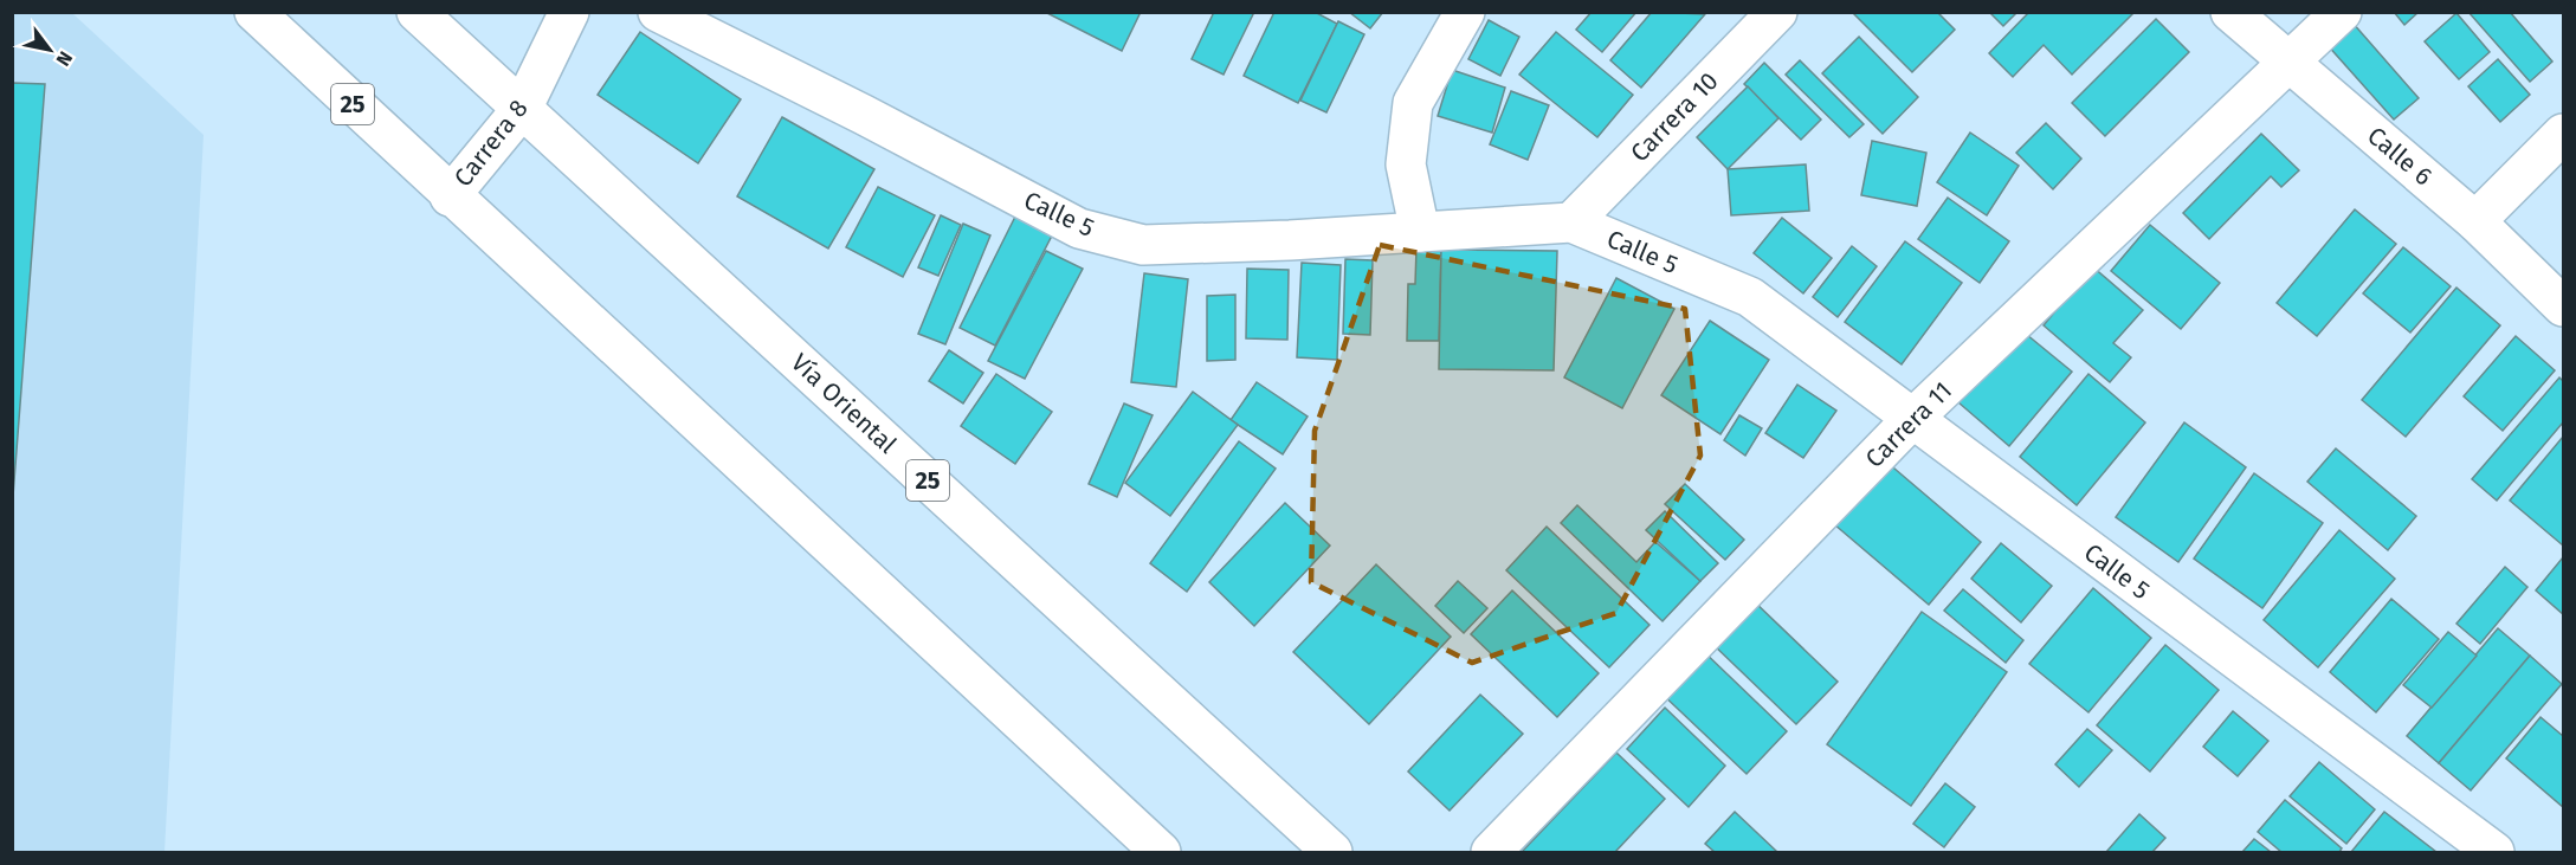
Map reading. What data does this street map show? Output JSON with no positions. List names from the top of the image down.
{
  "streets": {
    "main road": [
      "25",
      "Carrera 10",
      "Carrera 8",
      "Calle 6",
      "Calle 5",
      "Vía Oriental",
      "Carrera 11"
    ]
  },
  "crossings": [
    ["25", "Carrera 8"],
    ["Carrera 10", "Calle 5"],
    ["Carrera 8", "Vía Oriental"],
    ["Calle 6", "Carrera 11"],
    ["Calle 5", "Carrera 11"]
  ],
  "north": "bottom right"
}
